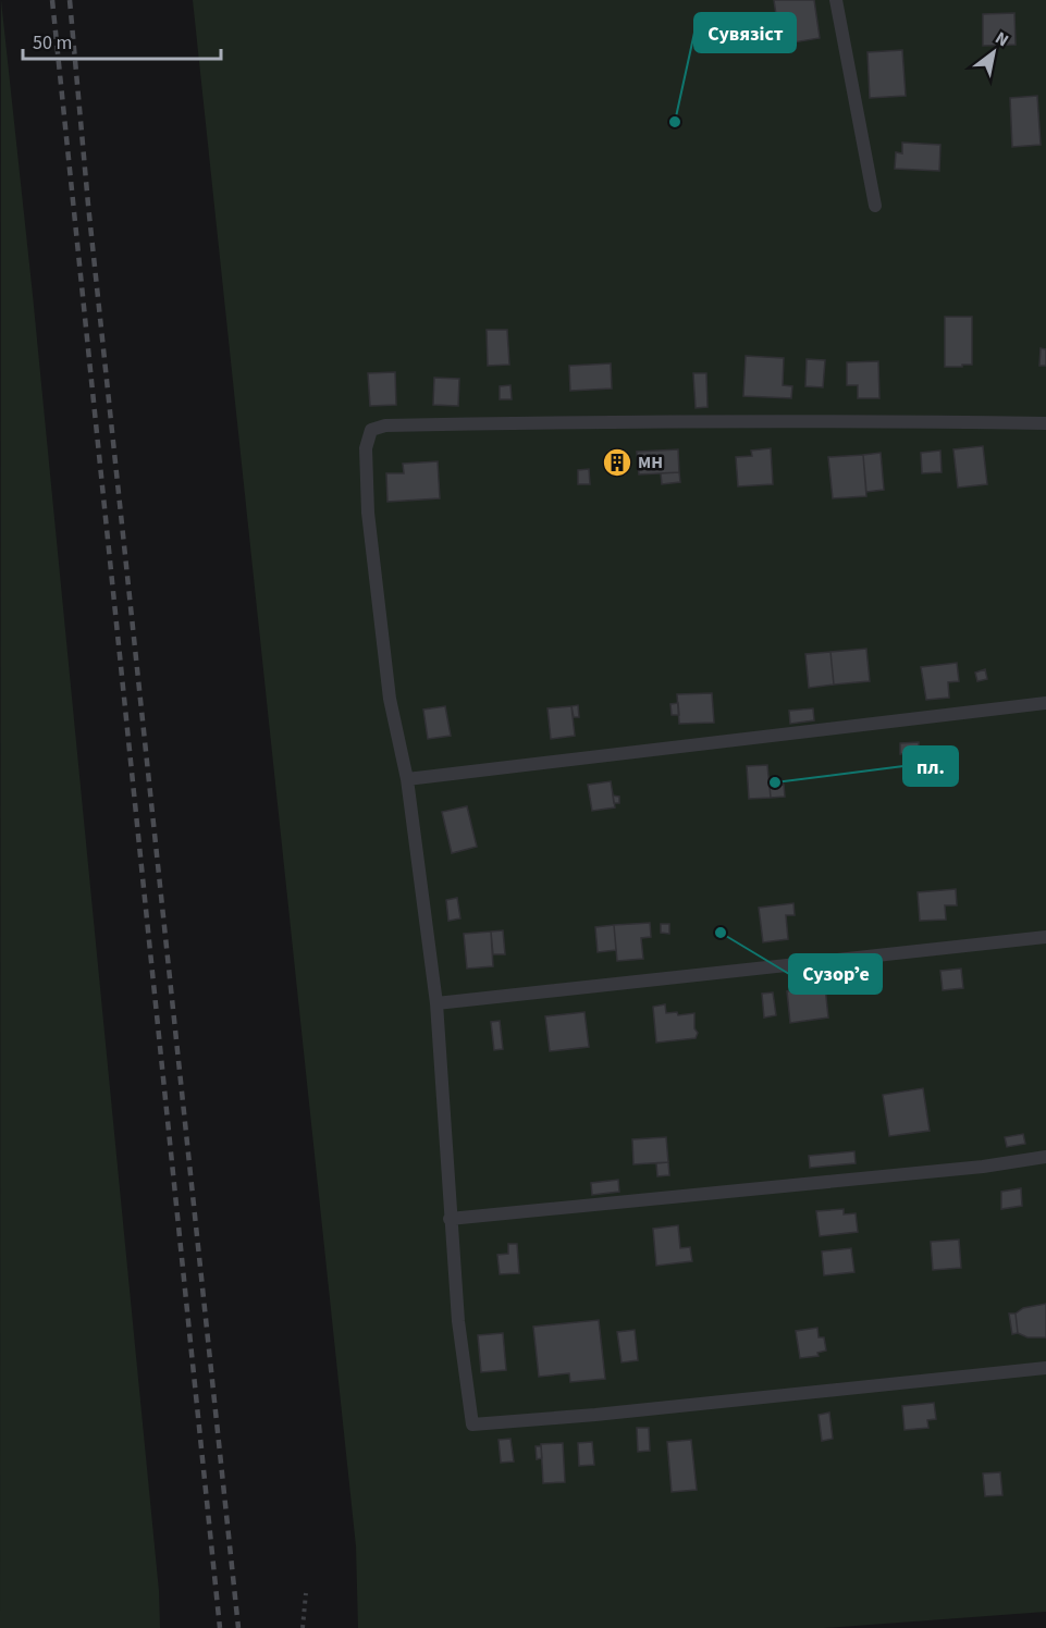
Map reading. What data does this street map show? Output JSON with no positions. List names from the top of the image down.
{
  "places": {
    "other": ["Сувязіст", "пл.", "Сузорʼе"],
    "building": ["МН"]
  },
  "scale_bar": "50 m",
  "north": "top right"
}
